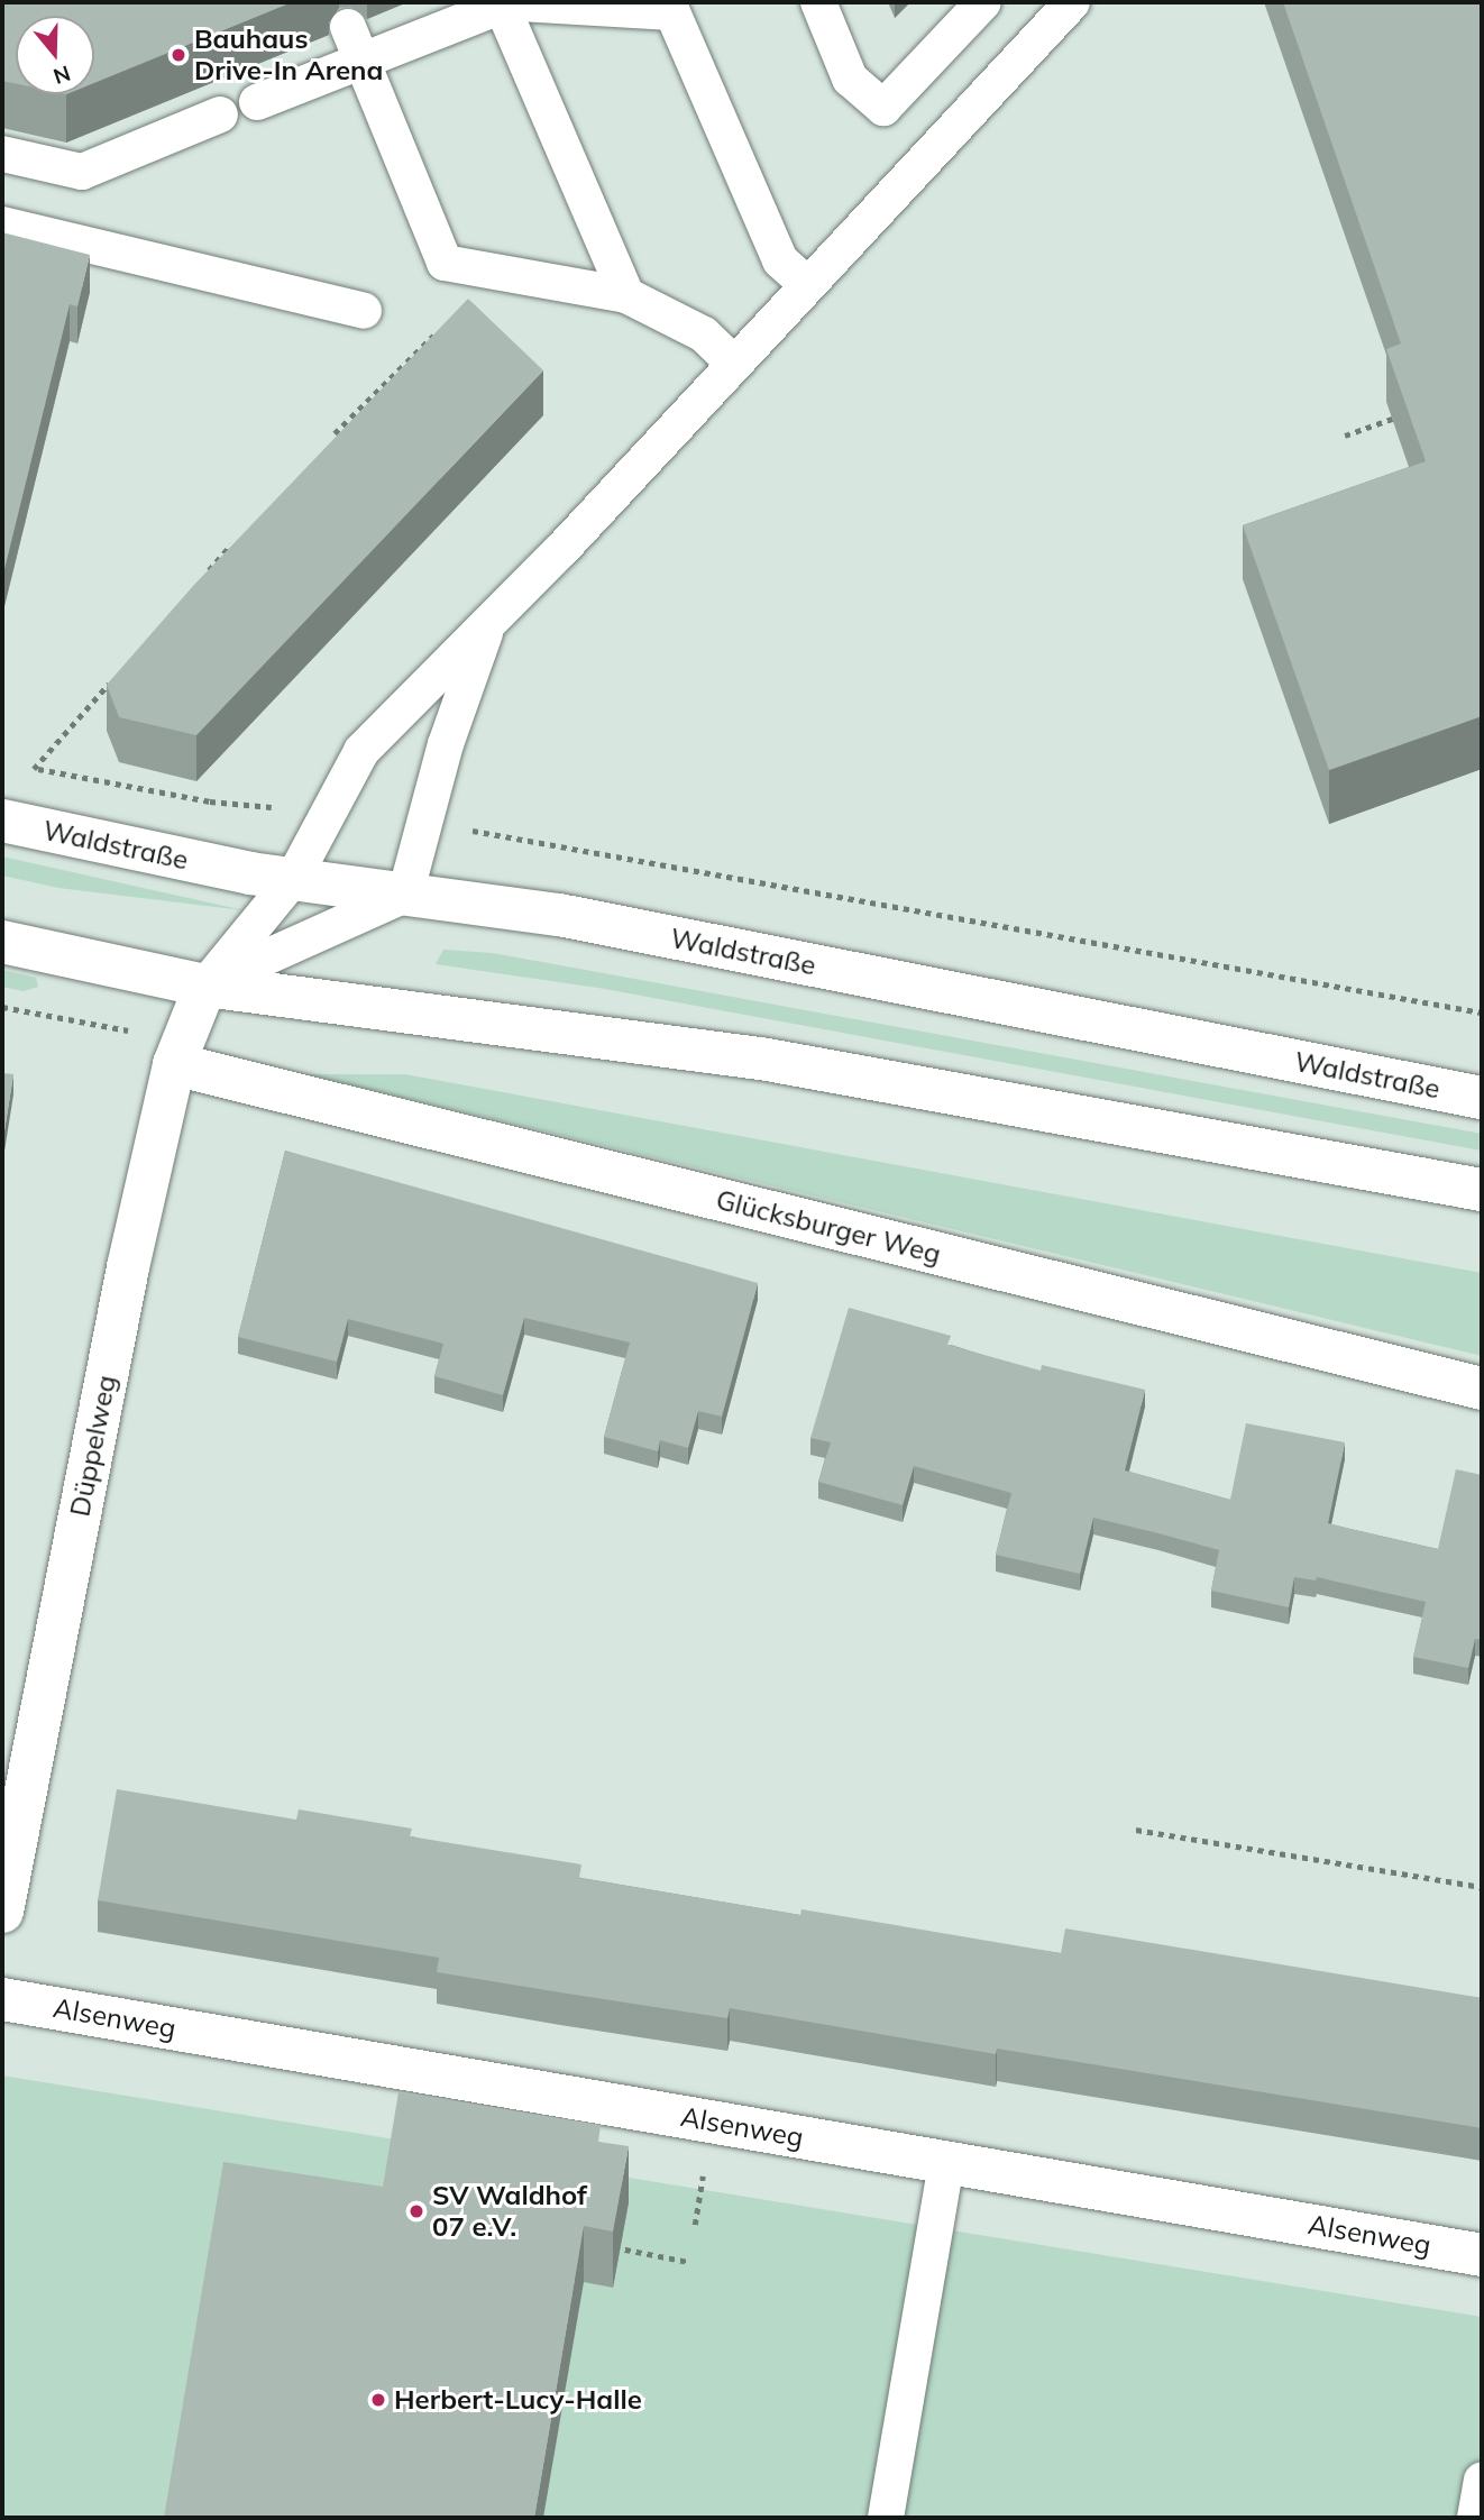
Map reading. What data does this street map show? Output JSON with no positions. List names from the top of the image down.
{
  "streets": {
    "street": [
      "Waldstraße",
      "Glücksburger Weg",
      "Düppelweg",
      "Alsenweg"
    ]
  },
  "crossings": [
    ["Glücksburger Weg", "Düppelweg"]
  ],
  "places": ["Bauhaus Drive-In Arena", "SV Waldhof 07 e.V.", "Herbert-Lucy-Halle"],
  "north": "bottom"
}
